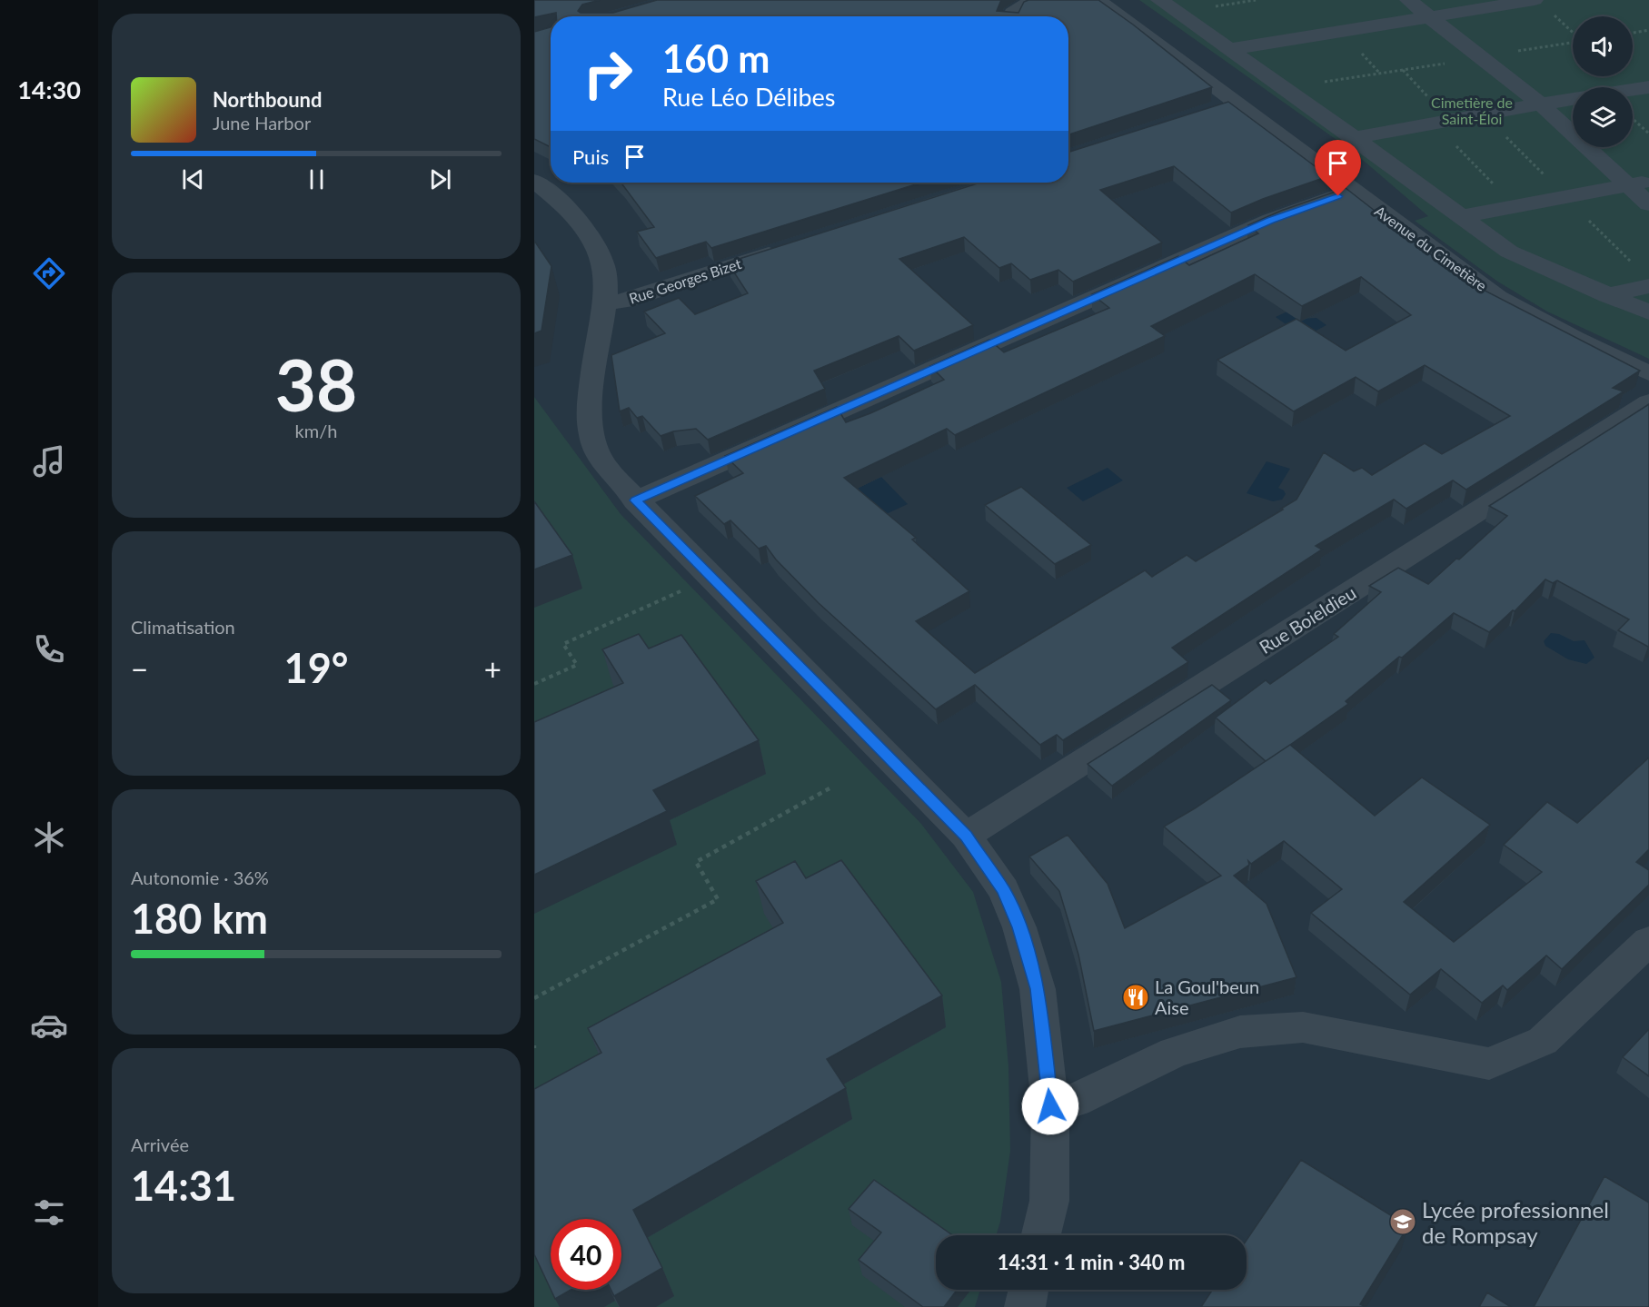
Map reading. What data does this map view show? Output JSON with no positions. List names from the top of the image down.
{
  "streets": {
    "street": ["Avenue du Cimetière", "Rue Georges Bizet", "Rue Boieldieu"]
  },
  "parks": ["Cimetière de Saint-Éloi"],
  "places": {
    "restaurant": ["La Goul'beun Aise"],
    "school or university": ["Lycée professionnel de Rompsay"]
  },
  "page": {
    "tabs": "14:30",
    "turn": ["160 m", "Rue Léo Délibes"],
    "song": ["Northbound", "June Harbor"],
    "then": "Puis",
    "tile": [
      ["38", "km/h"],
      "Climatisation",
      ["Autonomie · 36%", "180 km"],
      ["Arrivée", "14:31"]
    ],
    "heat": ["−", "19°", "+"],
    "limit": "40",
    "trip": "14:31 · 1 min · 340 m"
  }
}
